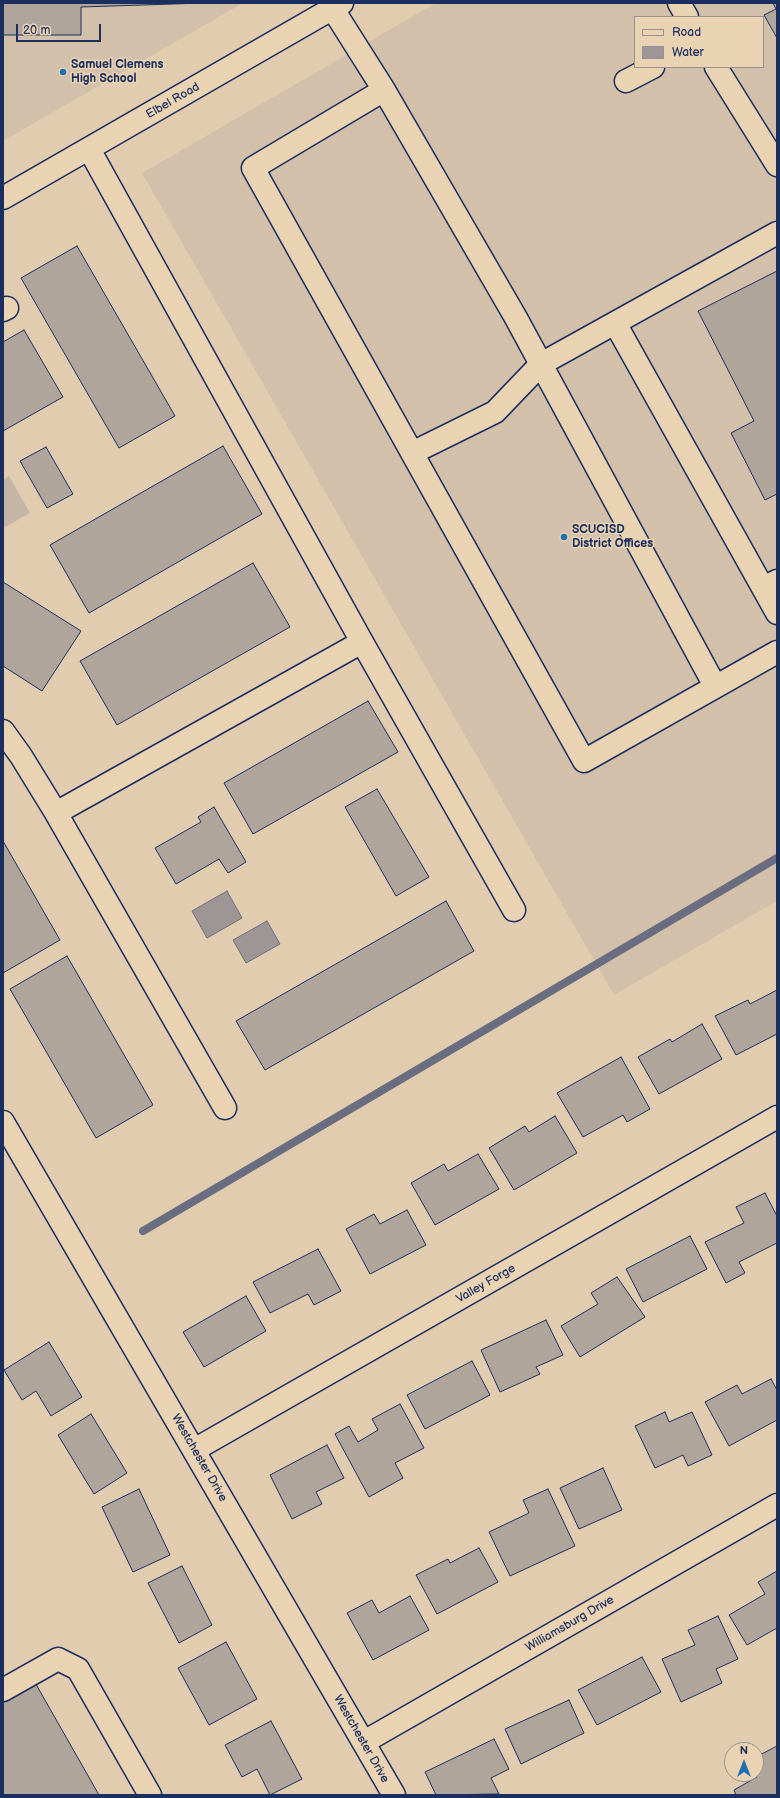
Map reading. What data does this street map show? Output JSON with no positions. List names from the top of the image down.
{
  "streets": {
    "street": [
      "Elbel Road",
      "Valley Forge",
      "Westchester Drive",
      "Williamsburg Drive"
    ]
  },
  "crossings": [
    ["Valley Forge", "Westchester Drive"],
    ["Westchester Drive", "Williamsburg Drive"]
  ],
  "places": ["Samuel Clemens High School", "SCUCISD District Offices"],
  "legend": ["Road", "Water"],
  "scale_bar": "20 m",
  "north": "top"
}
